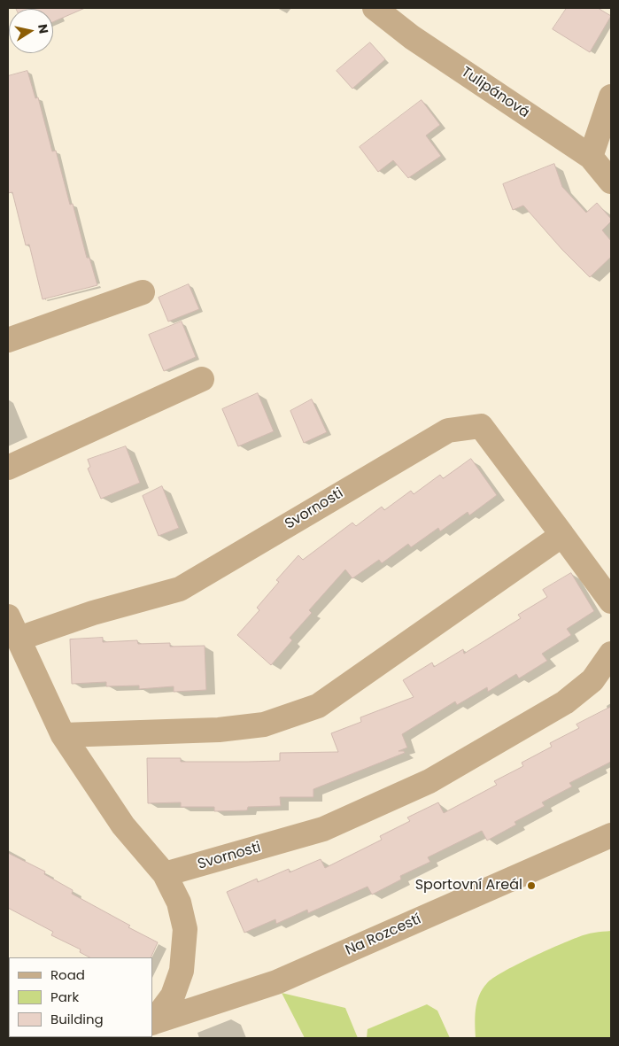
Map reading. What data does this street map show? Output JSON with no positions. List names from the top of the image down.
{
  "streets": {
    "street": ["Tulipánová", "Svornosti", "Na Rozcestí"]
  },
  "places": ["Sportovní Areál"],
  "legend": ["Road", "Park", "Building"],
  "north": "right"
}
